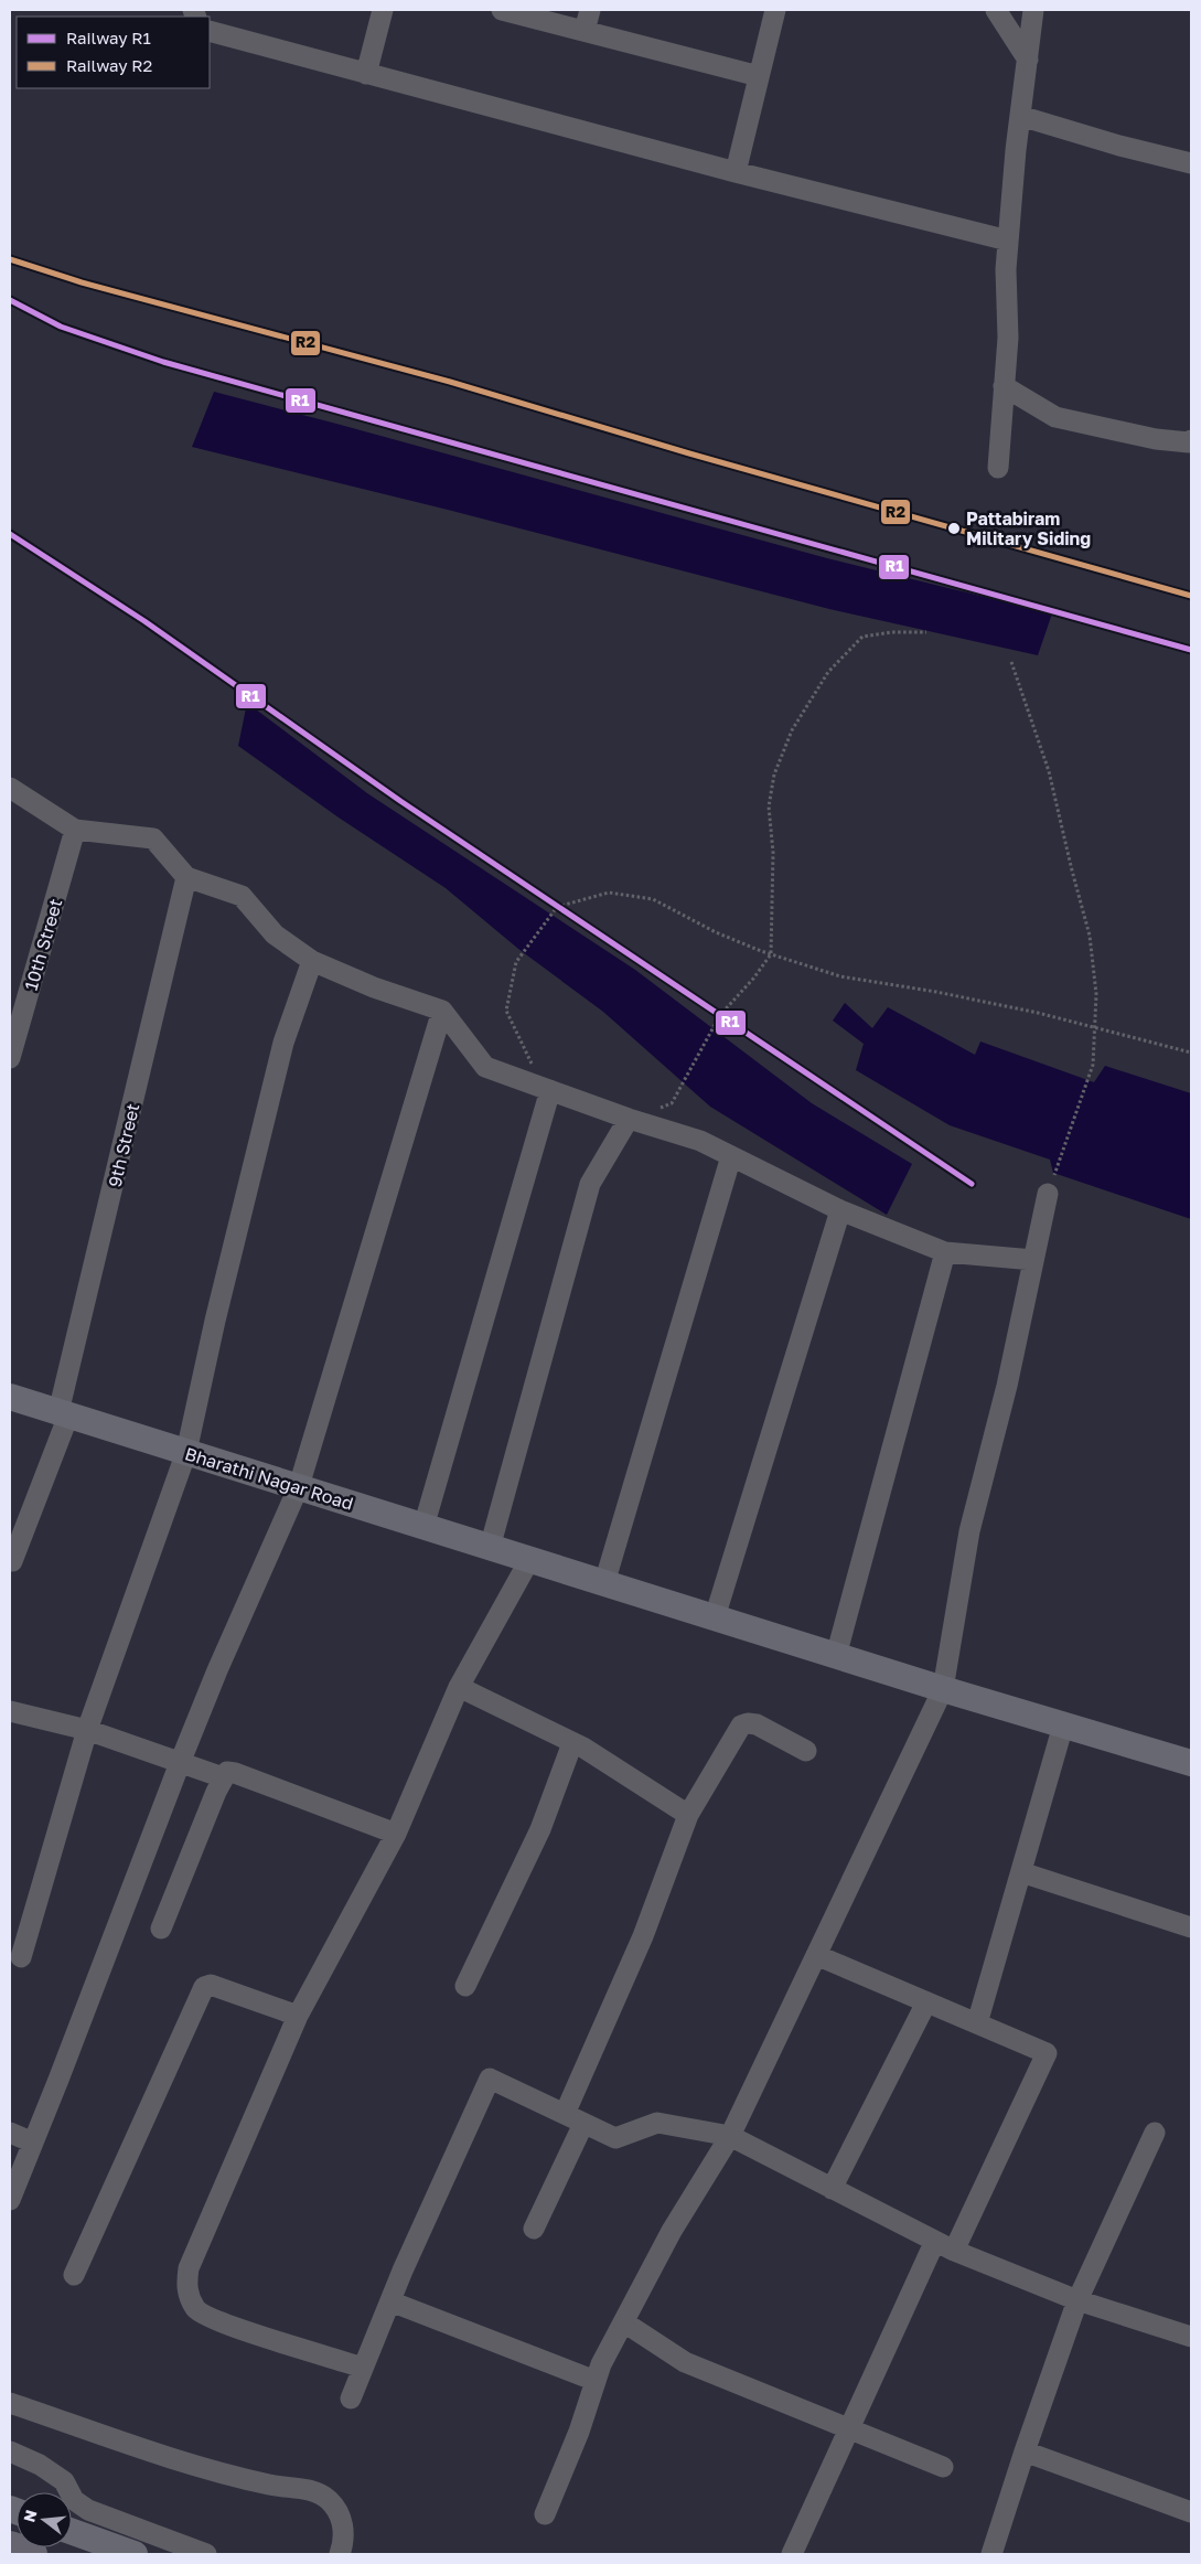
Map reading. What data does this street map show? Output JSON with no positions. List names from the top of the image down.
{
  "streets": {
    "main road": ["Bharathi Nagar Road"],
    "street": ["10th Street", "9th Street"]
  },
  "crossings": [
    ["9th Street", "Bharathi Nagar Road"]
  ],
  "places": ["Pattabiram Military Siding"],
  "lines": ["rail line R2", "rail line R1"],
  "legend": ["Railway R1", "Railway R2"],
  "north": "left"
}
